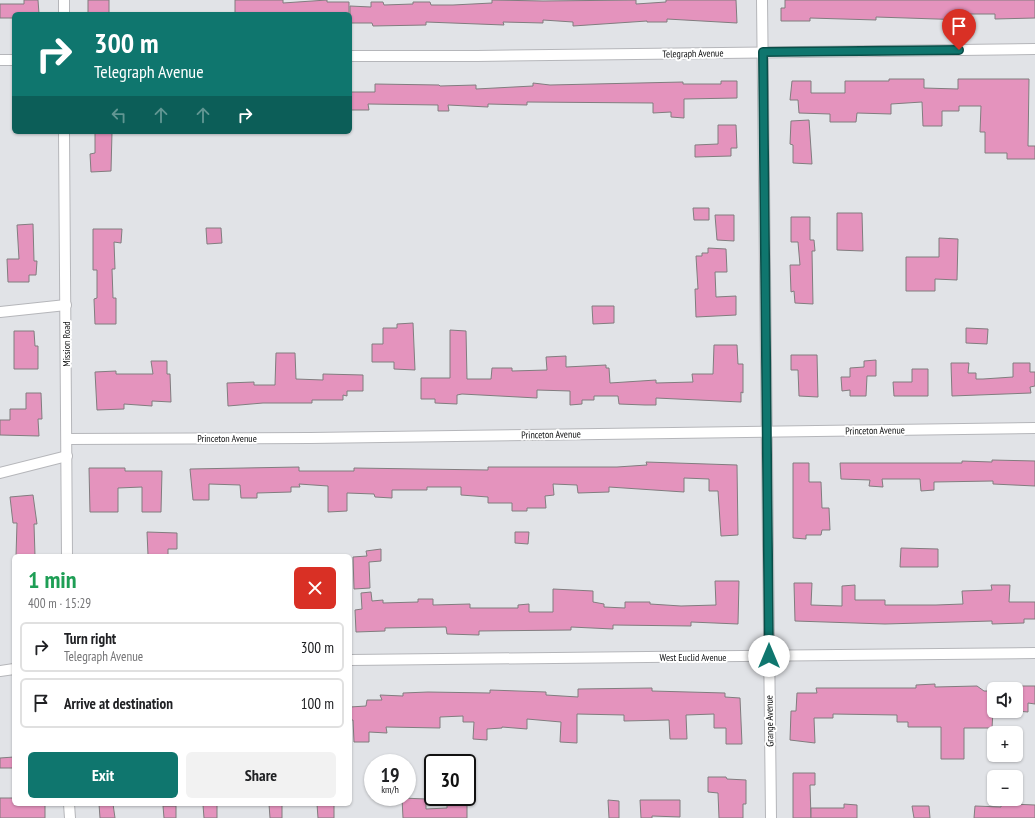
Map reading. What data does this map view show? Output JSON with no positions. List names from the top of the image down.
{
  "streets": {
    "street": [
      "Telegraph Avenue",
      "Mission Road",
      "Princeton Avenue",
      "West Euclid Avenue",
      "Grange Avenue"
    ]
  },
  "crossings": [
    ["Telegraph Avenue", "Grange Avenue"],
    ["Mission Road", "Princeton Avenue"],
    ["Princeton Avenue", "Grange Avenue"],
    ["West Euclid Avenue", "Grange Avenue"]
  ],
  "page": {
    "turn": ["300 m", "Telegraph Avenue"],
    "heading": ["1 min", "400 m · 15:29"],
    "list": [
      {
        "name": "Turn right",
        "note": "Telegraph Avenue",
        "value": "300 m"
      },
      {
        "name": "Arrive at destination",
        "value": "100 m"
      }
    ],
    "map_buttons": ["+", "−"],
    "buttons": ["Exit", "Share"],
    "speed": "19 km/h",
    "limit": "30"
  }
}
